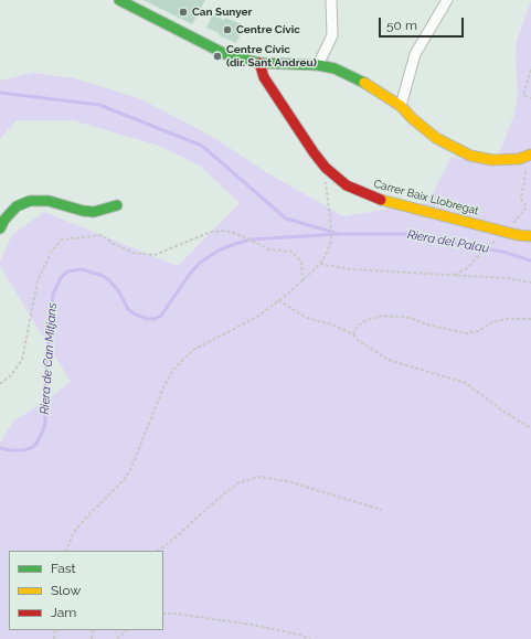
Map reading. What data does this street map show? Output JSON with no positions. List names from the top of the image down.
{
  "streets": {
    "street": ["Carrer Baix Llobregat"]
  },
  "water": ["Riera del Palau", "Riera de Can Mitjans"],
  "places": ["Can Sunyer", "Centre Cívic", "Centre Cívic (dir. Sant Andreu)"],
  "legend": ["Fast", "Slow", "Jam"],
  "scale_bar": "50 m"
}
